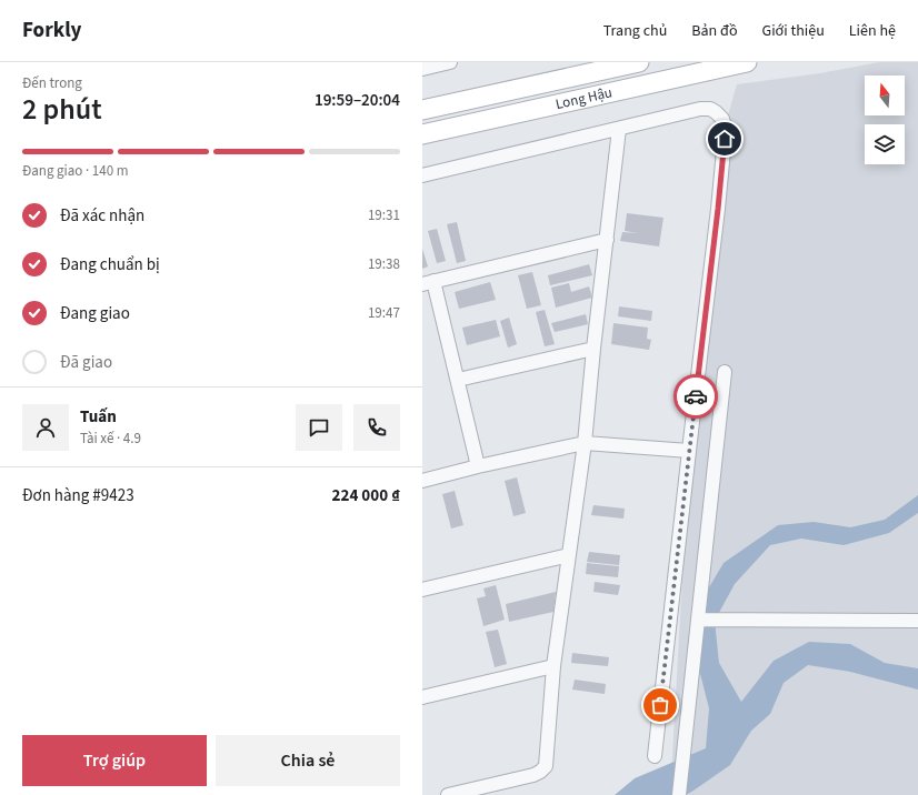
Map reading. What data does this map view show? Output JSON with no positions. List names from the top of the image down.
{
  "streets": {
    "main road": ["Long Hậu"]
  },
  "north": "top",
  "page": {
    "header": "Forkly",
    "nav": [
      "Trang chủ",
      "Bản đồ",
      "Giới thiệu",
      "Liên hệ"
    ],
    "heading": ["2 phút", "Đến trong", "19:59–20:04"],
    "panel": [
      "Tuấn",
      "Tài xế · 4.9",
      "Đơn hàng #9423",
      "224 000 ₫"
    ],
    "bar": "Đang giao · 140 m",
    "list": [
      ["Đã xác nhận", "19:31"],
      ["Đang chuẩn bị", "19:38"],
      ["Đang giao", "19:47"],
      "Đã giao"
    ],
    "buttons": ["Trợ giúp", "Chia sẻ"]
  }
}
